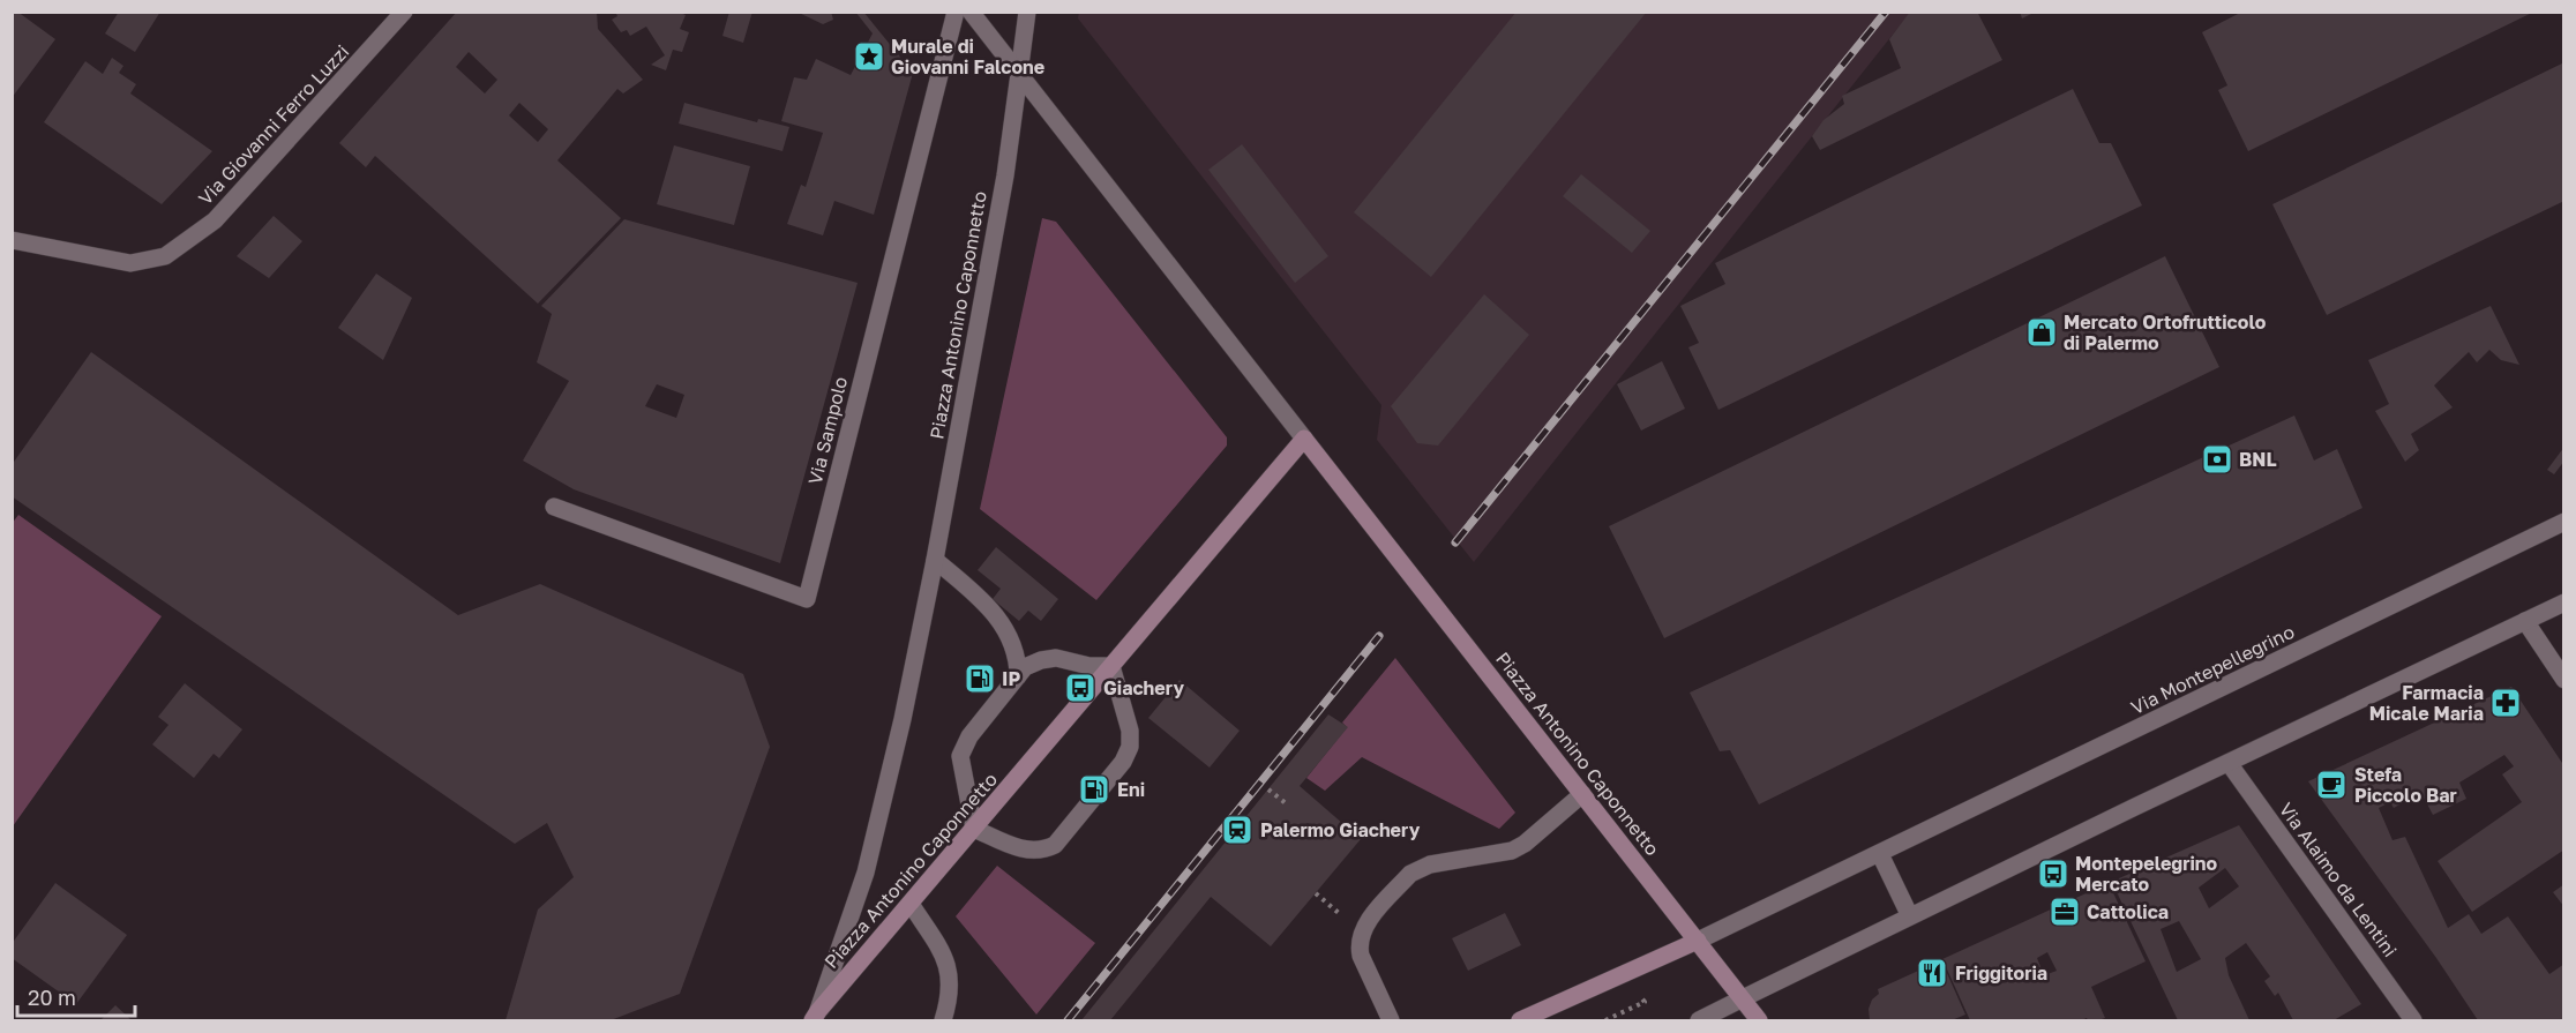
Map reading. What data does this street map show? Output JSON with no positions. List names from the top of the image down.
{
  "streets": {
    "main road": ["Piazza Antonino Caponnetto"],
    "street": [
      "Via Giovanni Ferro Luzzi",
      "Via Sampolo",
      "Via Montepellegrino",
      "Via Alaimo da Lentini"
    ]
  },
  "crossings": [
    ["Piazza Antonino Caponnetto", "Via Montepellegrino"]
  ],
  "places": {
    "place": ["Murale di Giovanni Falcone"],
    "shop": ["Mercato Ortofrutticolo di Palermo"],
    "bank": ["BNL"],
    "fuel station": ["IP", "Eni"],
    "bus stop": ["Giachery", "Montepelegrino Mercato"],
    "pharmacy": ["Farmacia Micale Maria"],
    "cafe": ["Stefa Piccolo Bar"],
    "station": ["Palermo Giachery"],
    "office": ["Cattolica"],
    "restaurant": ["Friggitoria"]
  },
  "scale_bar": "20 m"
}
